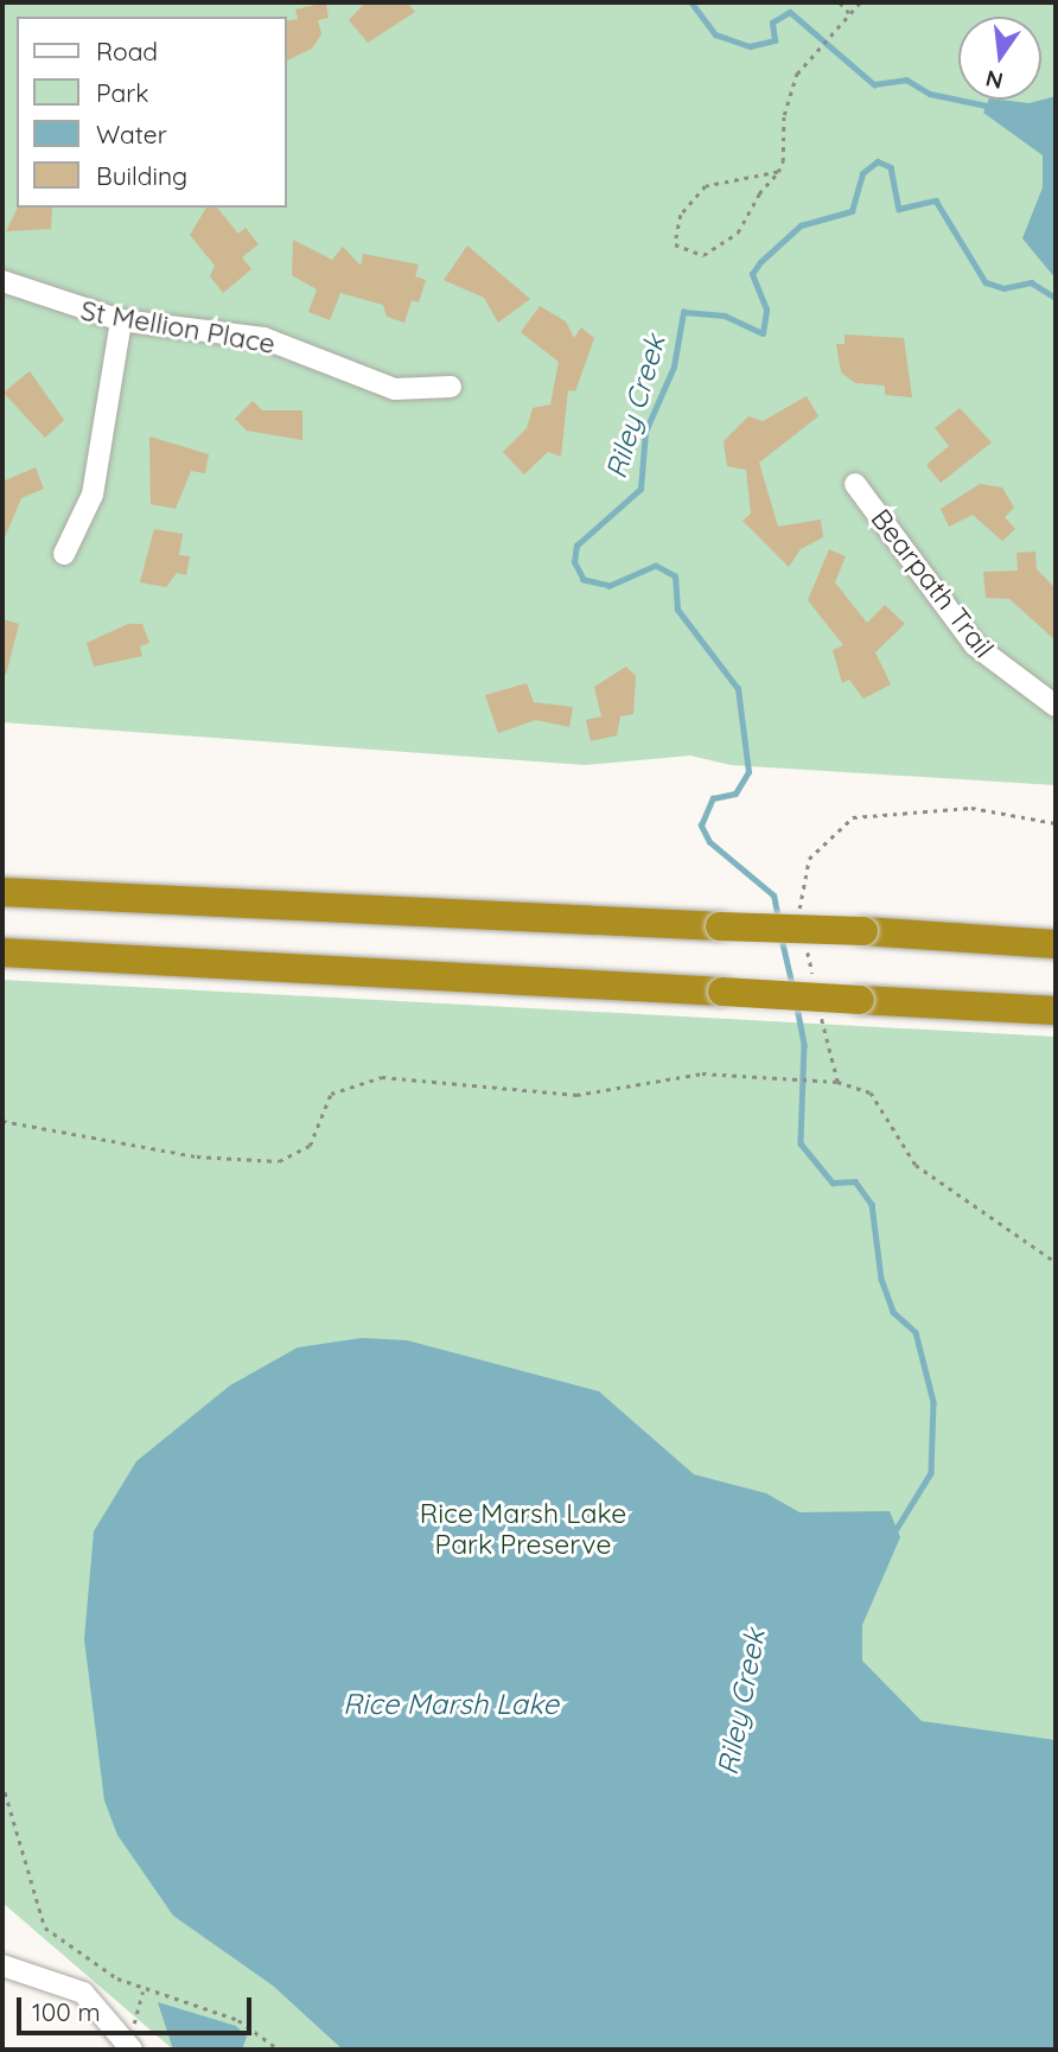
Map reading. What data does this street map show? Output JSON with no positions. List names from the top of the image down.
{
  "streets": {
    "street": ["St Mellion Place", "Bearpath Trail"]
  },
  "water": ["Riley Creek", "Rice Marsh Lake"],
  "parks": ["Rice Marsh Lake Park Preserve"],
  "legend": [
    "Road",
    "Park",
    "Water",
    "Building"
  ],
  "scale_bar": "100 m",
  "north": "bottom"
}
